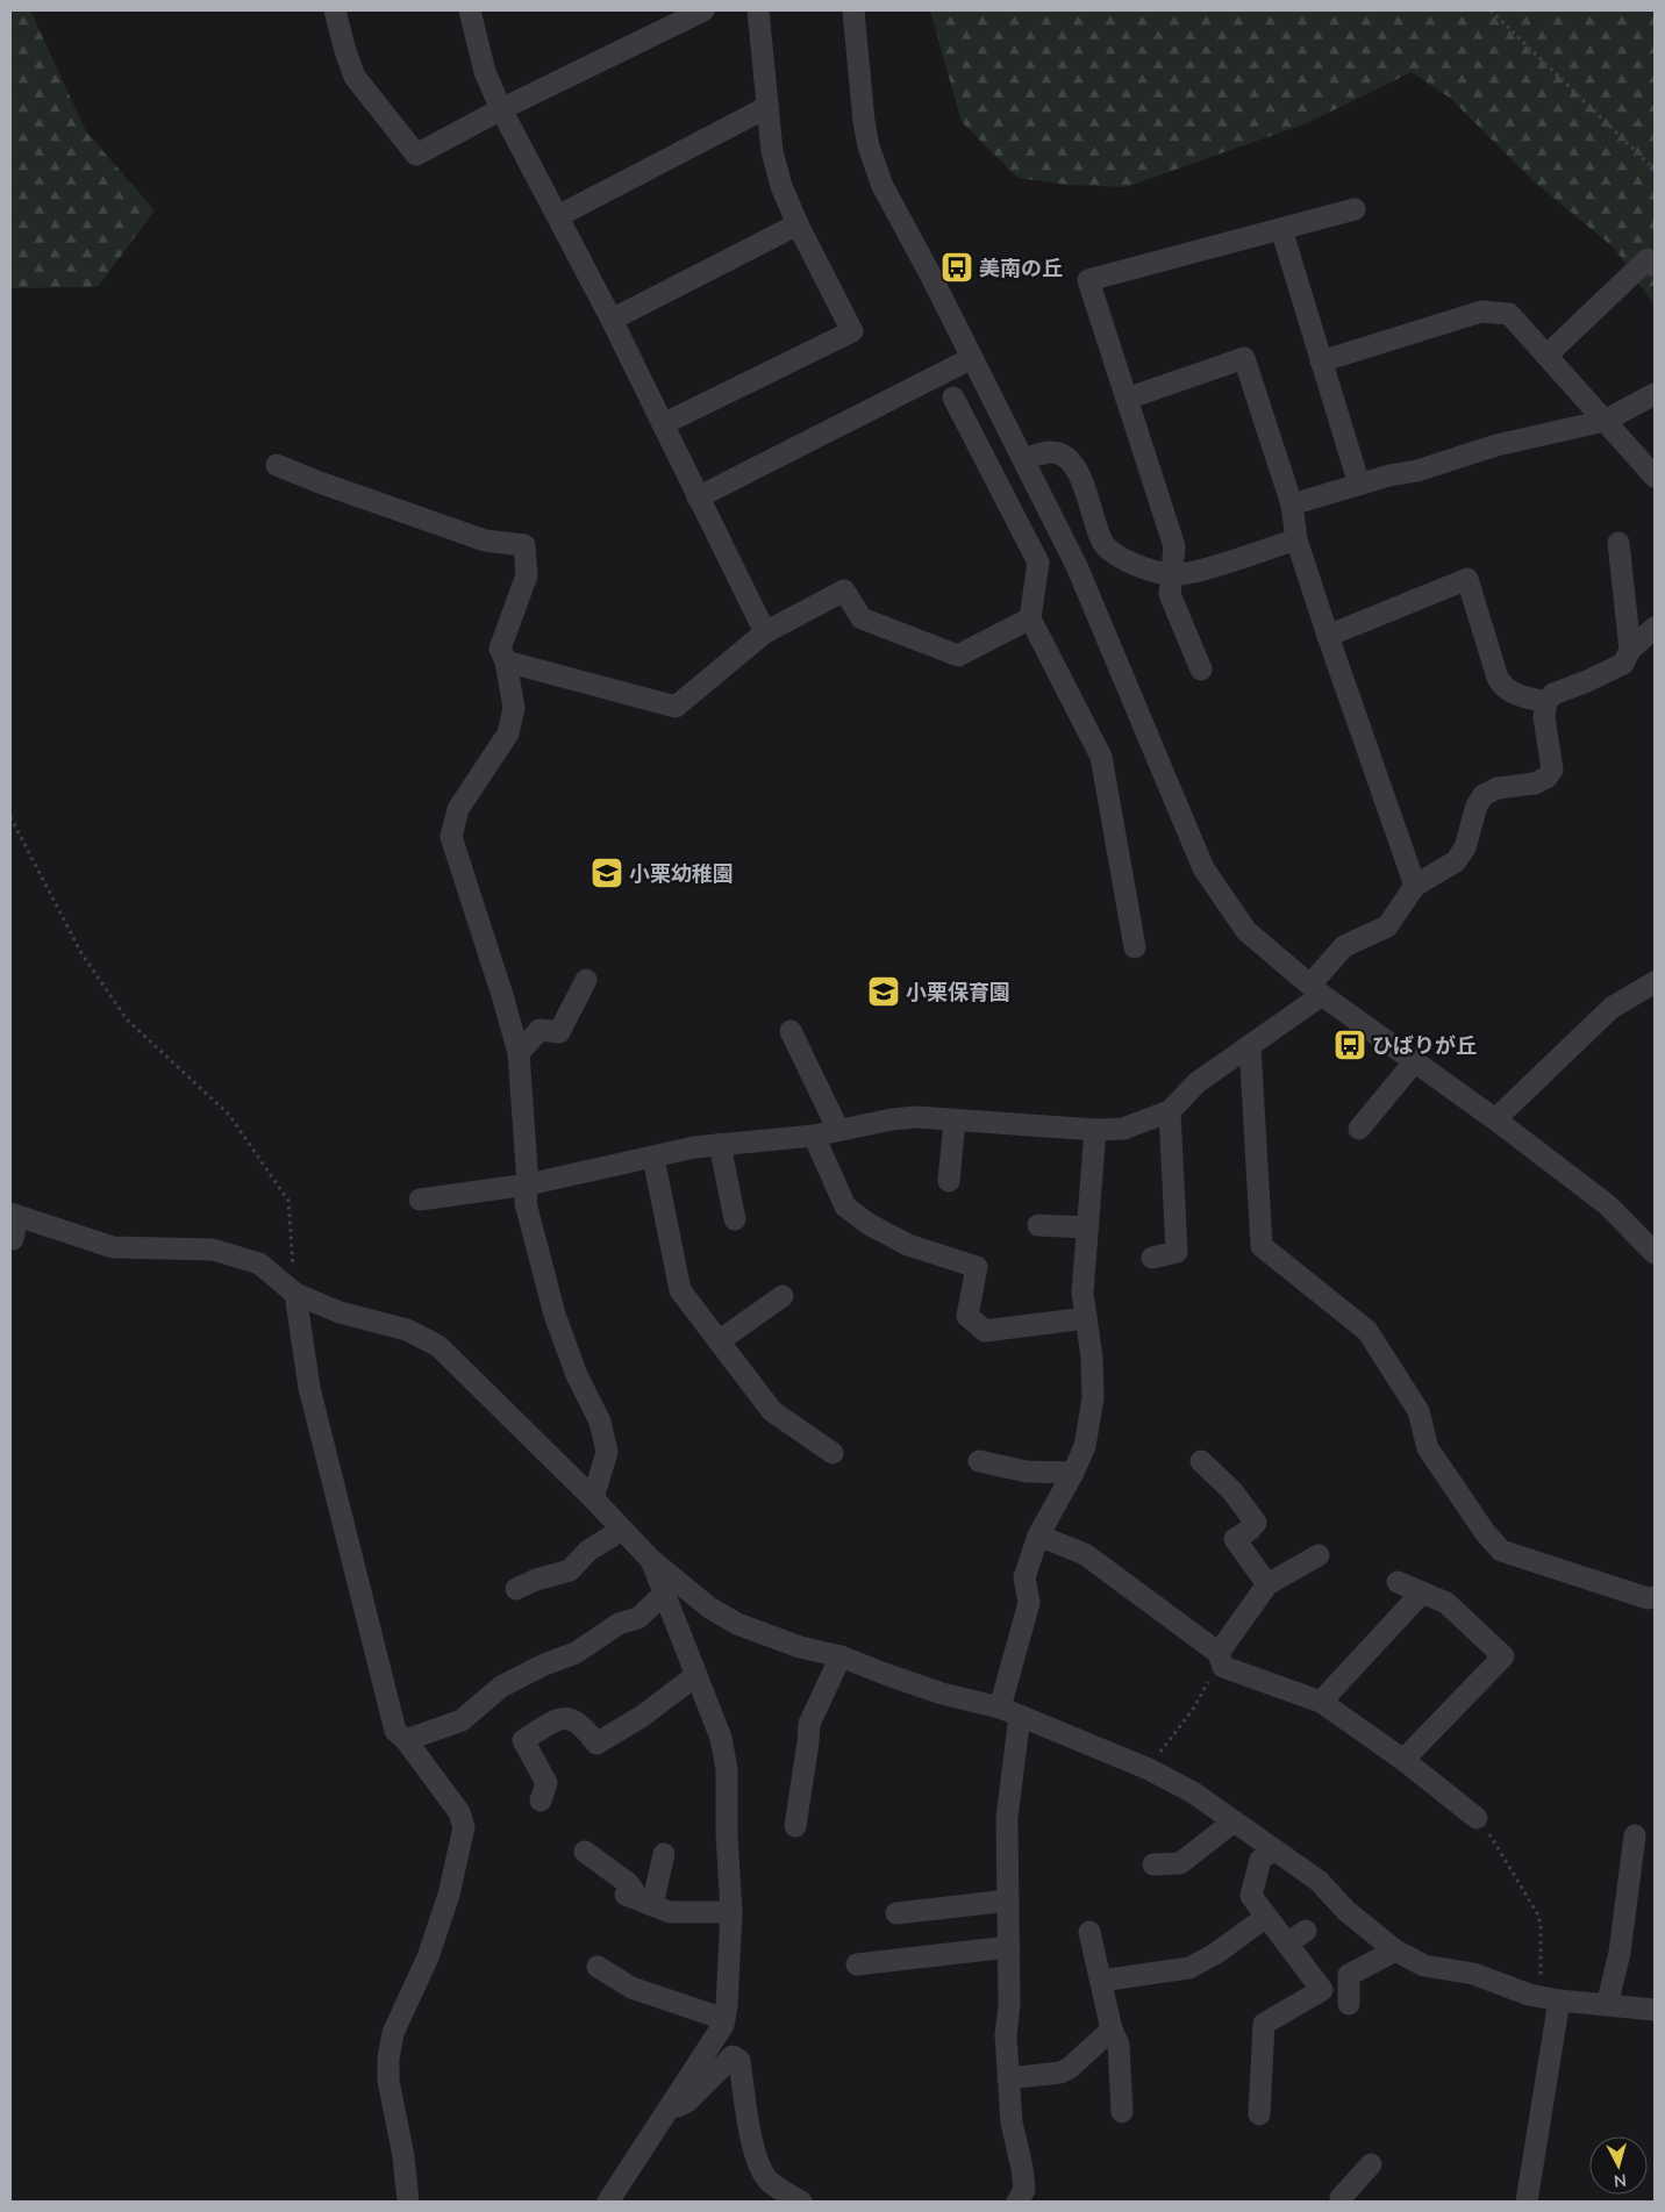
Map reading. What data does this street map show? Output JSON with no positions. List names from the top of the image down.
{
  "places": {
    "bus stop": ["美南の丘", "ひばりが丘"],
    "school or university": ["小栗幼稚園", "小栗保育園"]
  },
  "north": "bottom"
}
